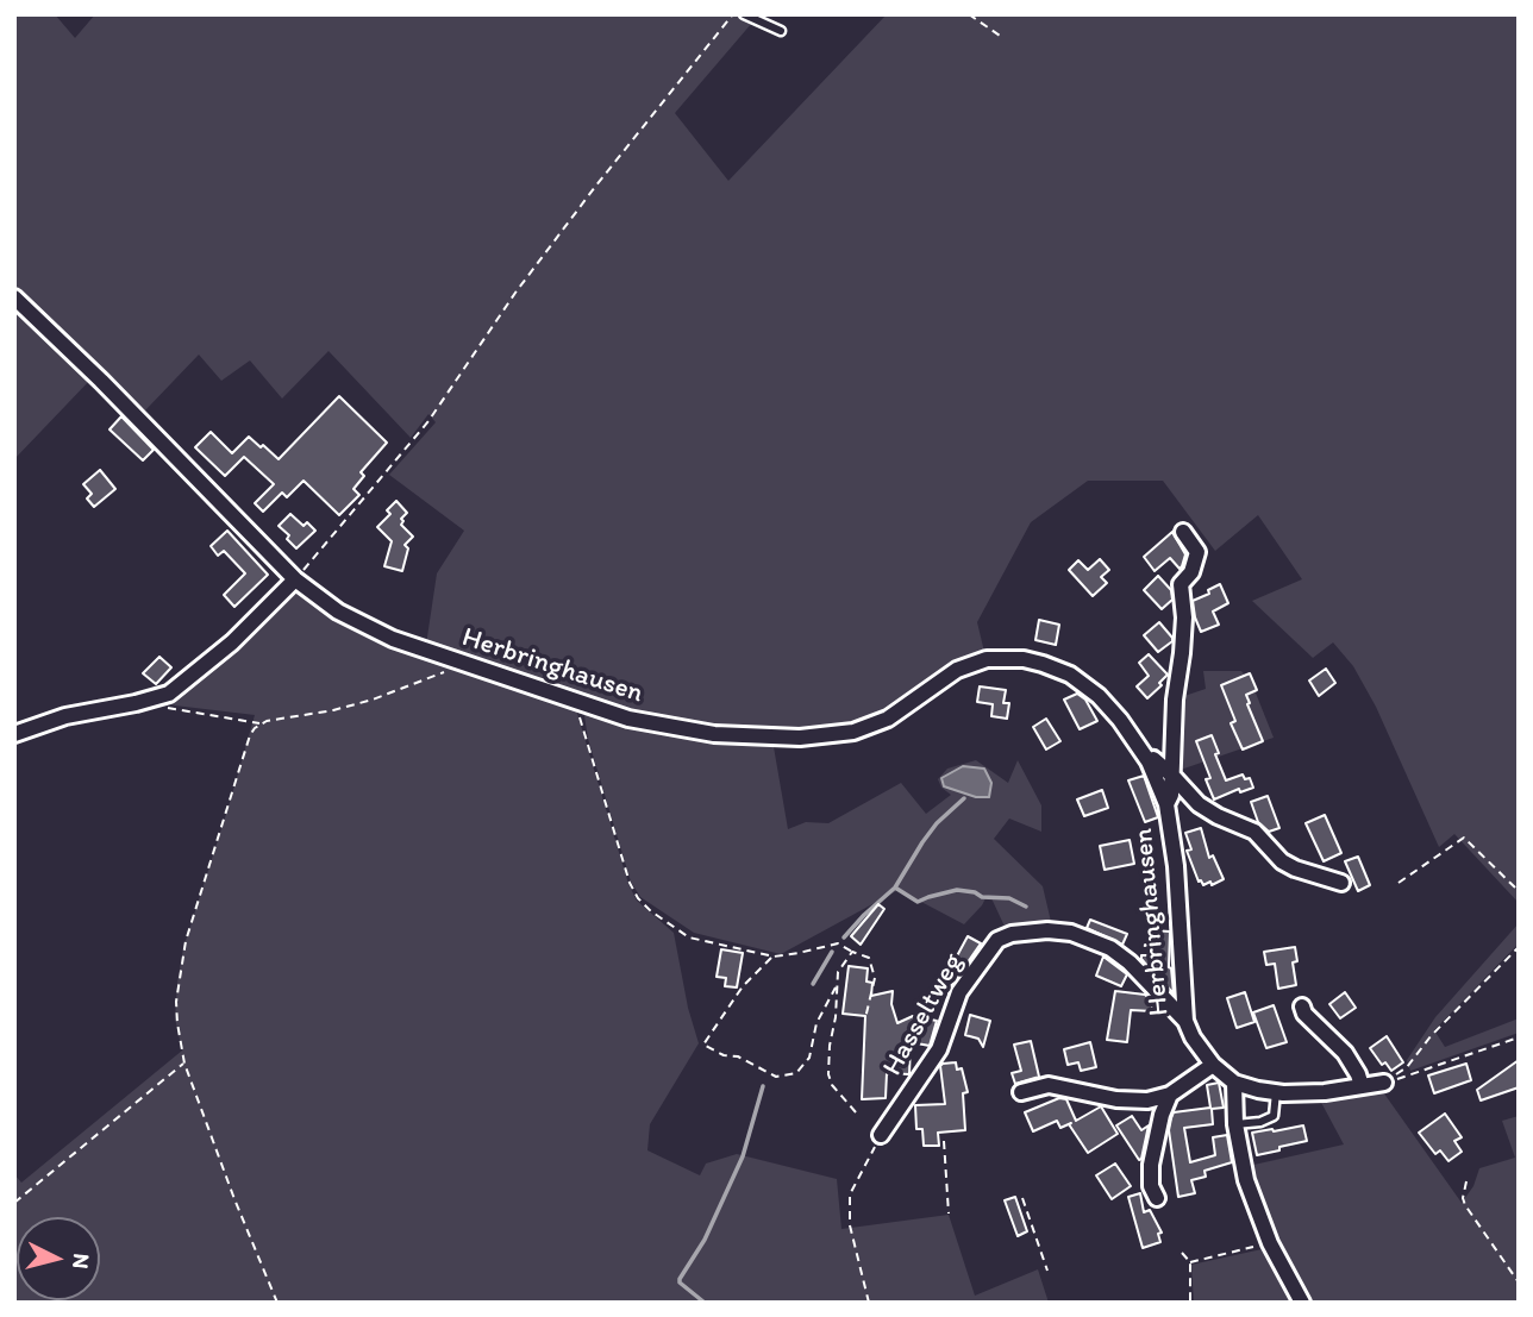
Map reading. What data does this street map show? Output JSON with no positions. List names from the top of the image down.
{
  "streets": {
    "street": ["Herbringhausen", "Hasseltweg"]
  },
  "crossings": [
    ["Herbringhausen", "Hasseltweg"]
  ],
  "north": "right"
}
